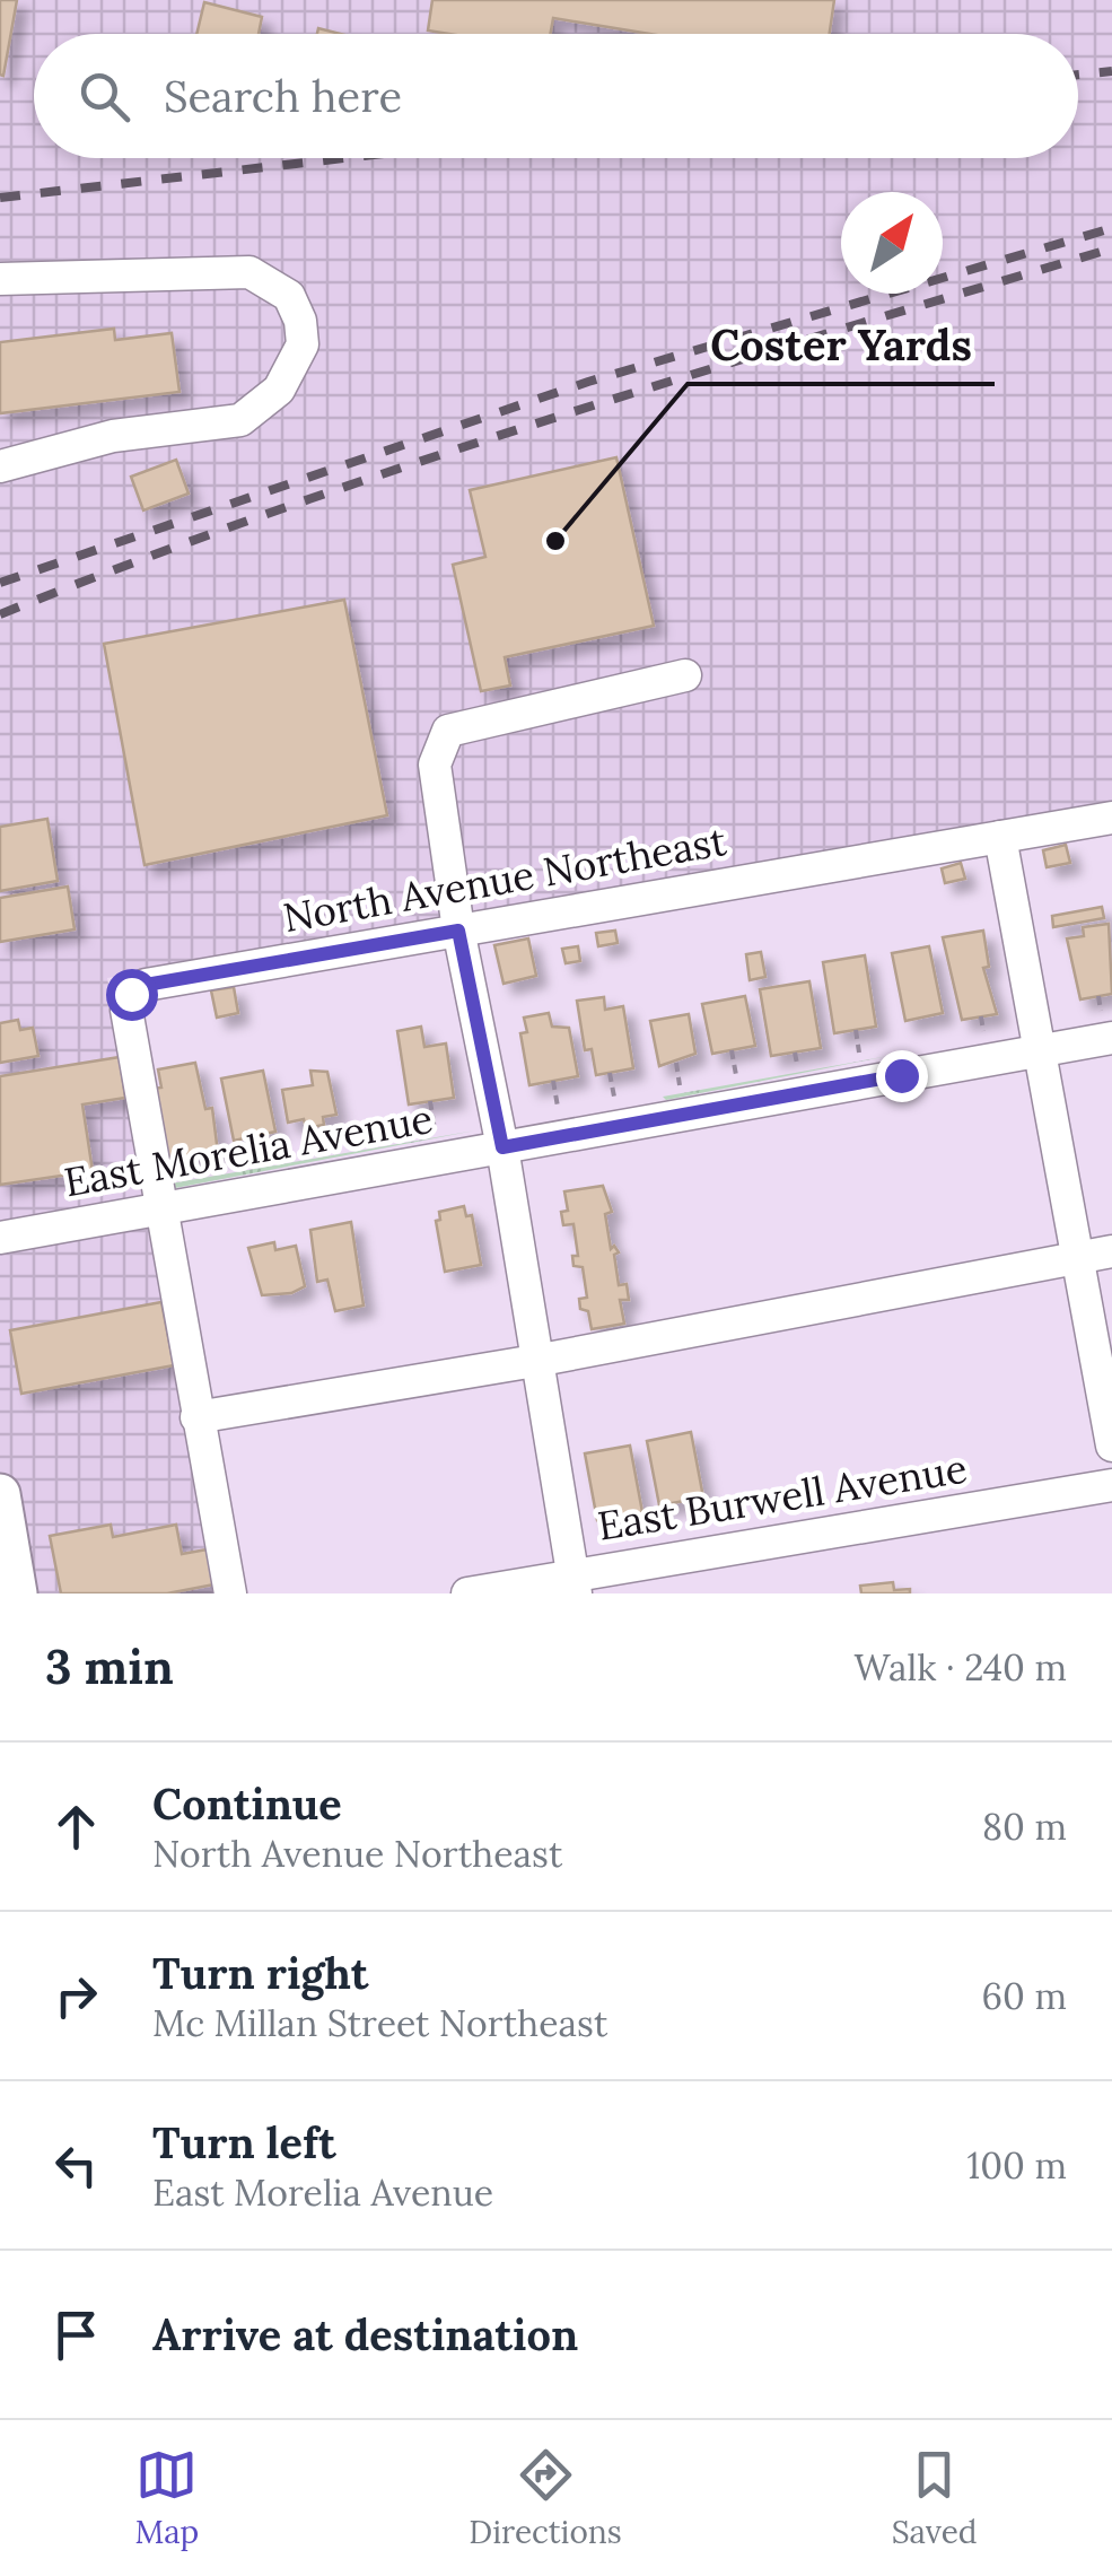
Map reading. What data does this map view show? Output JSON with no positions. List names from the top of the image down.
{
  "streets": {
    "street": ["North Avenue Northeast", "East Morelia Avenue", "East Burwell Avenue"]
  },
  "crossings": [
    ["North Avenue Northeast", "East Morelia Avenue"]
  ],
  "places": ["Coster Yards"],
  "north": "top right",
  "page": {
    "search": "Search here",
    "heading": ["3 min", "Walk · 240 m"],
    "list": [
      ["Continue", "North Avenue Northeast", "80 m"],
      ["Turn right", "Mc Millan Street Northeast", "60 m"],
      ["Turn left", "East Morelia Avenue", "100 m"],
      "Arrive at destination"
    ],
    "nav": ["Map", "Directions", "Saved"]
  }
}
